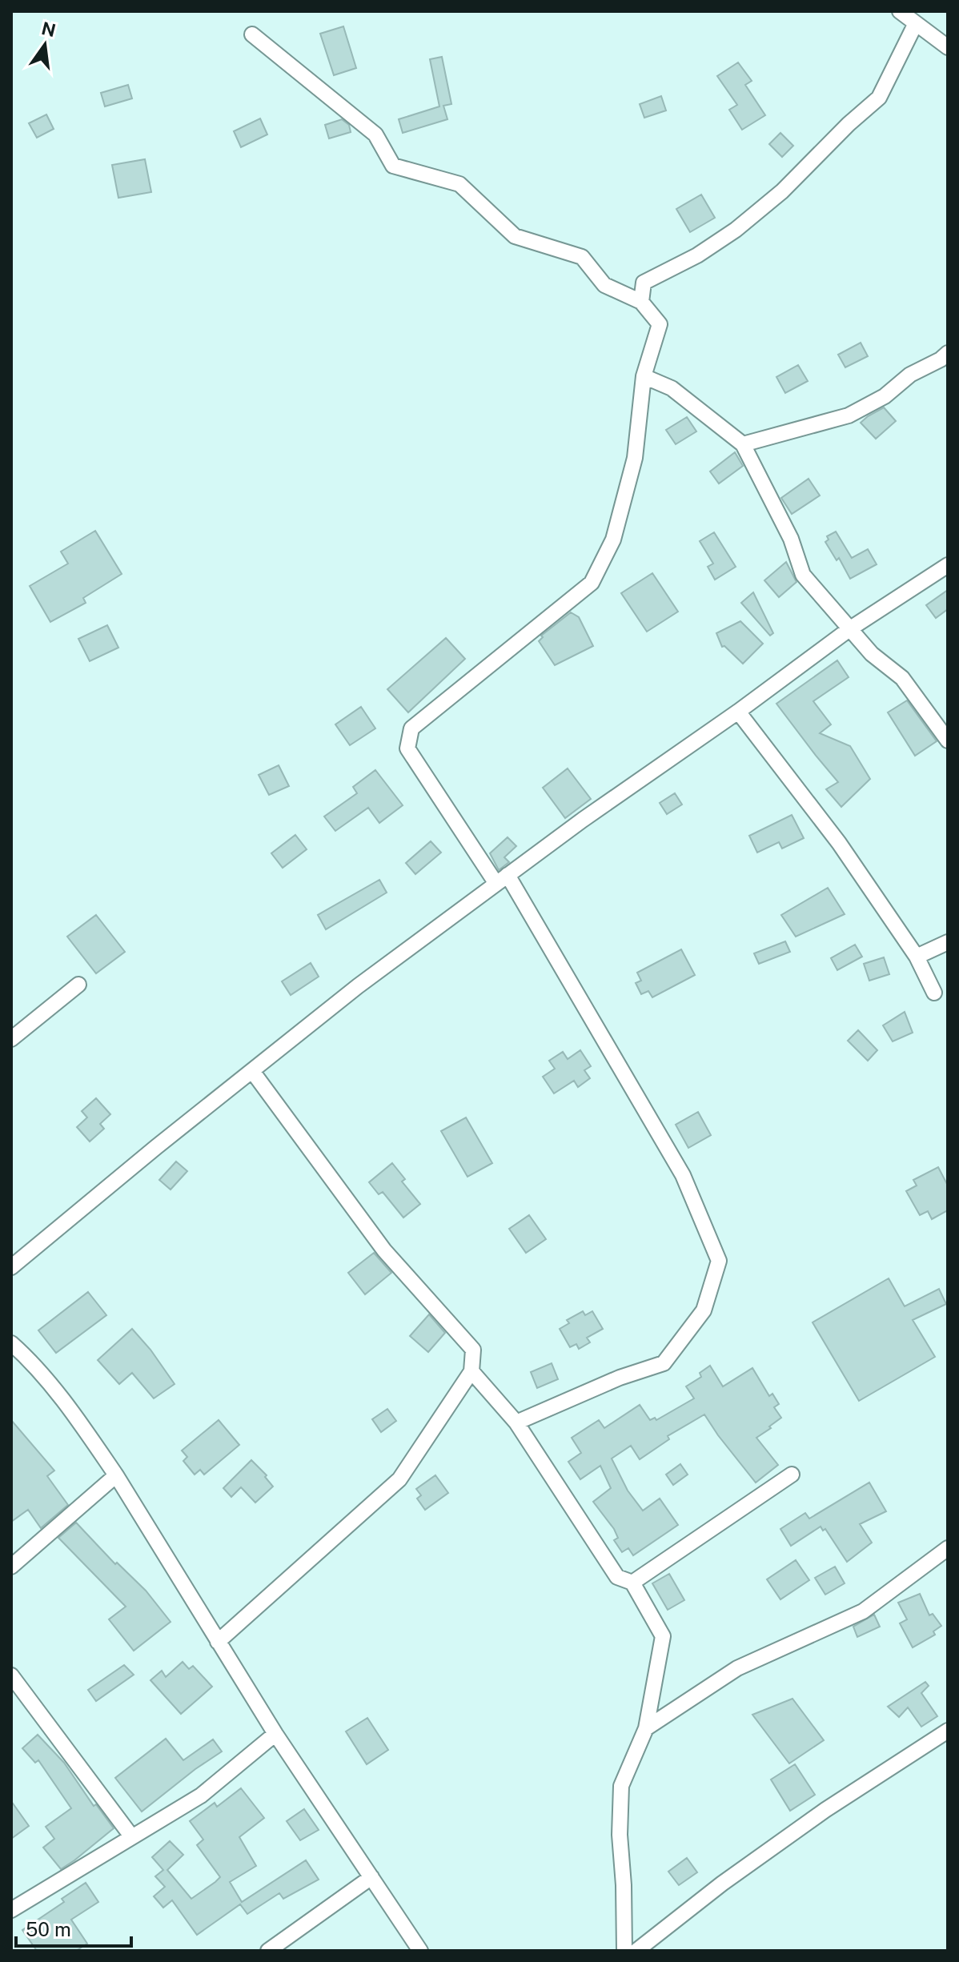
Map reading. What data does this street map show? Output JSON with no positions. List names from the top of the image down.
{
  "scale_bar": "50 m",
  "north": "top"
}
